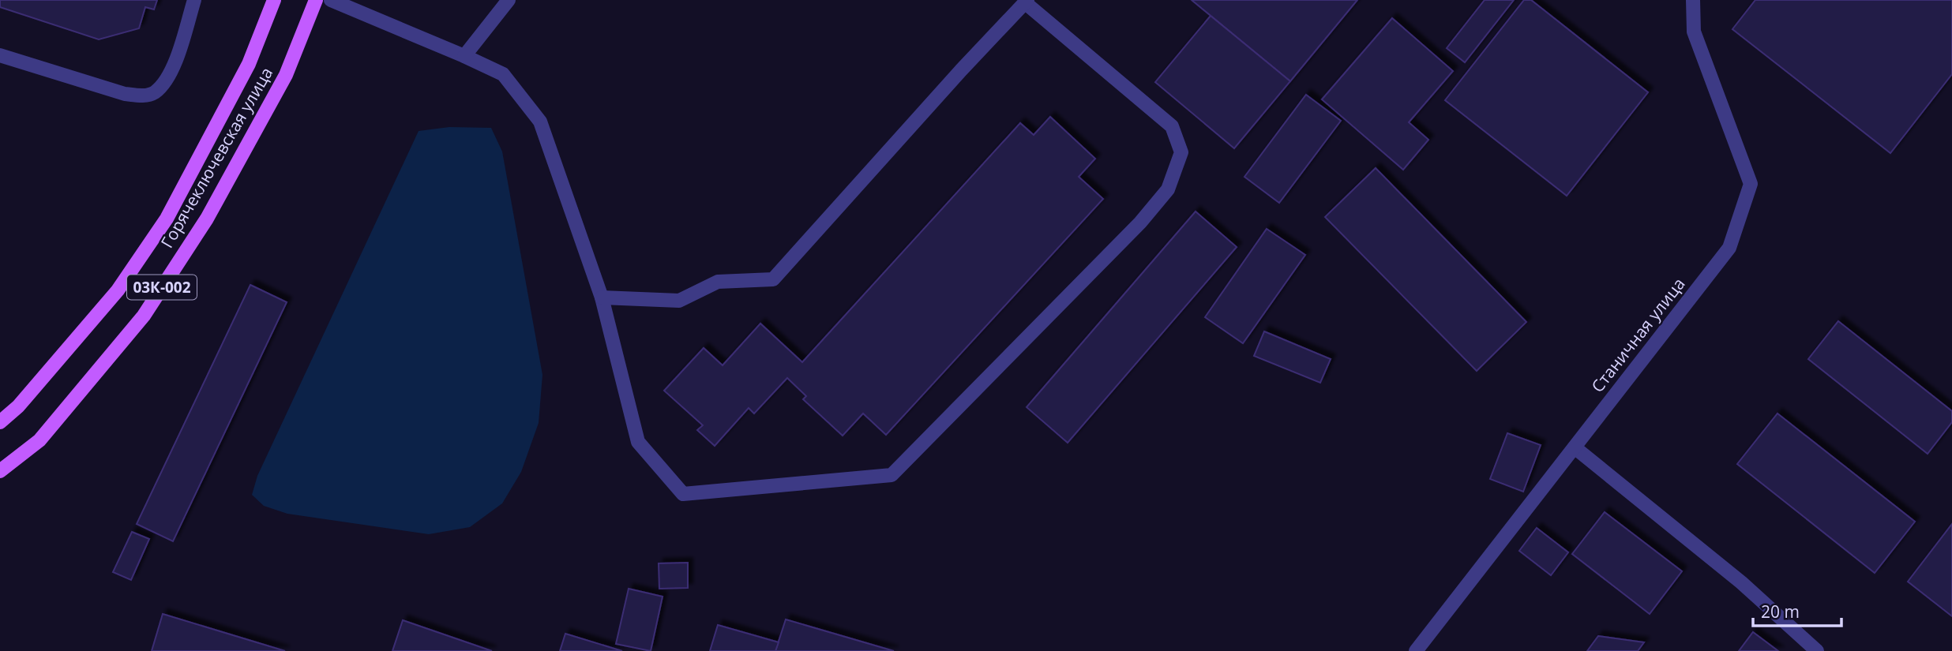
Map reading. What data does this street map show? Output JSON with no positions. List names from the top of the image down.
{
  "streets": {
    "main road": ["Горячеключевская улица", "03К-002"],
    "street": ["Станичная улица"]
  },
  "scale_bar": "20 m"
}
